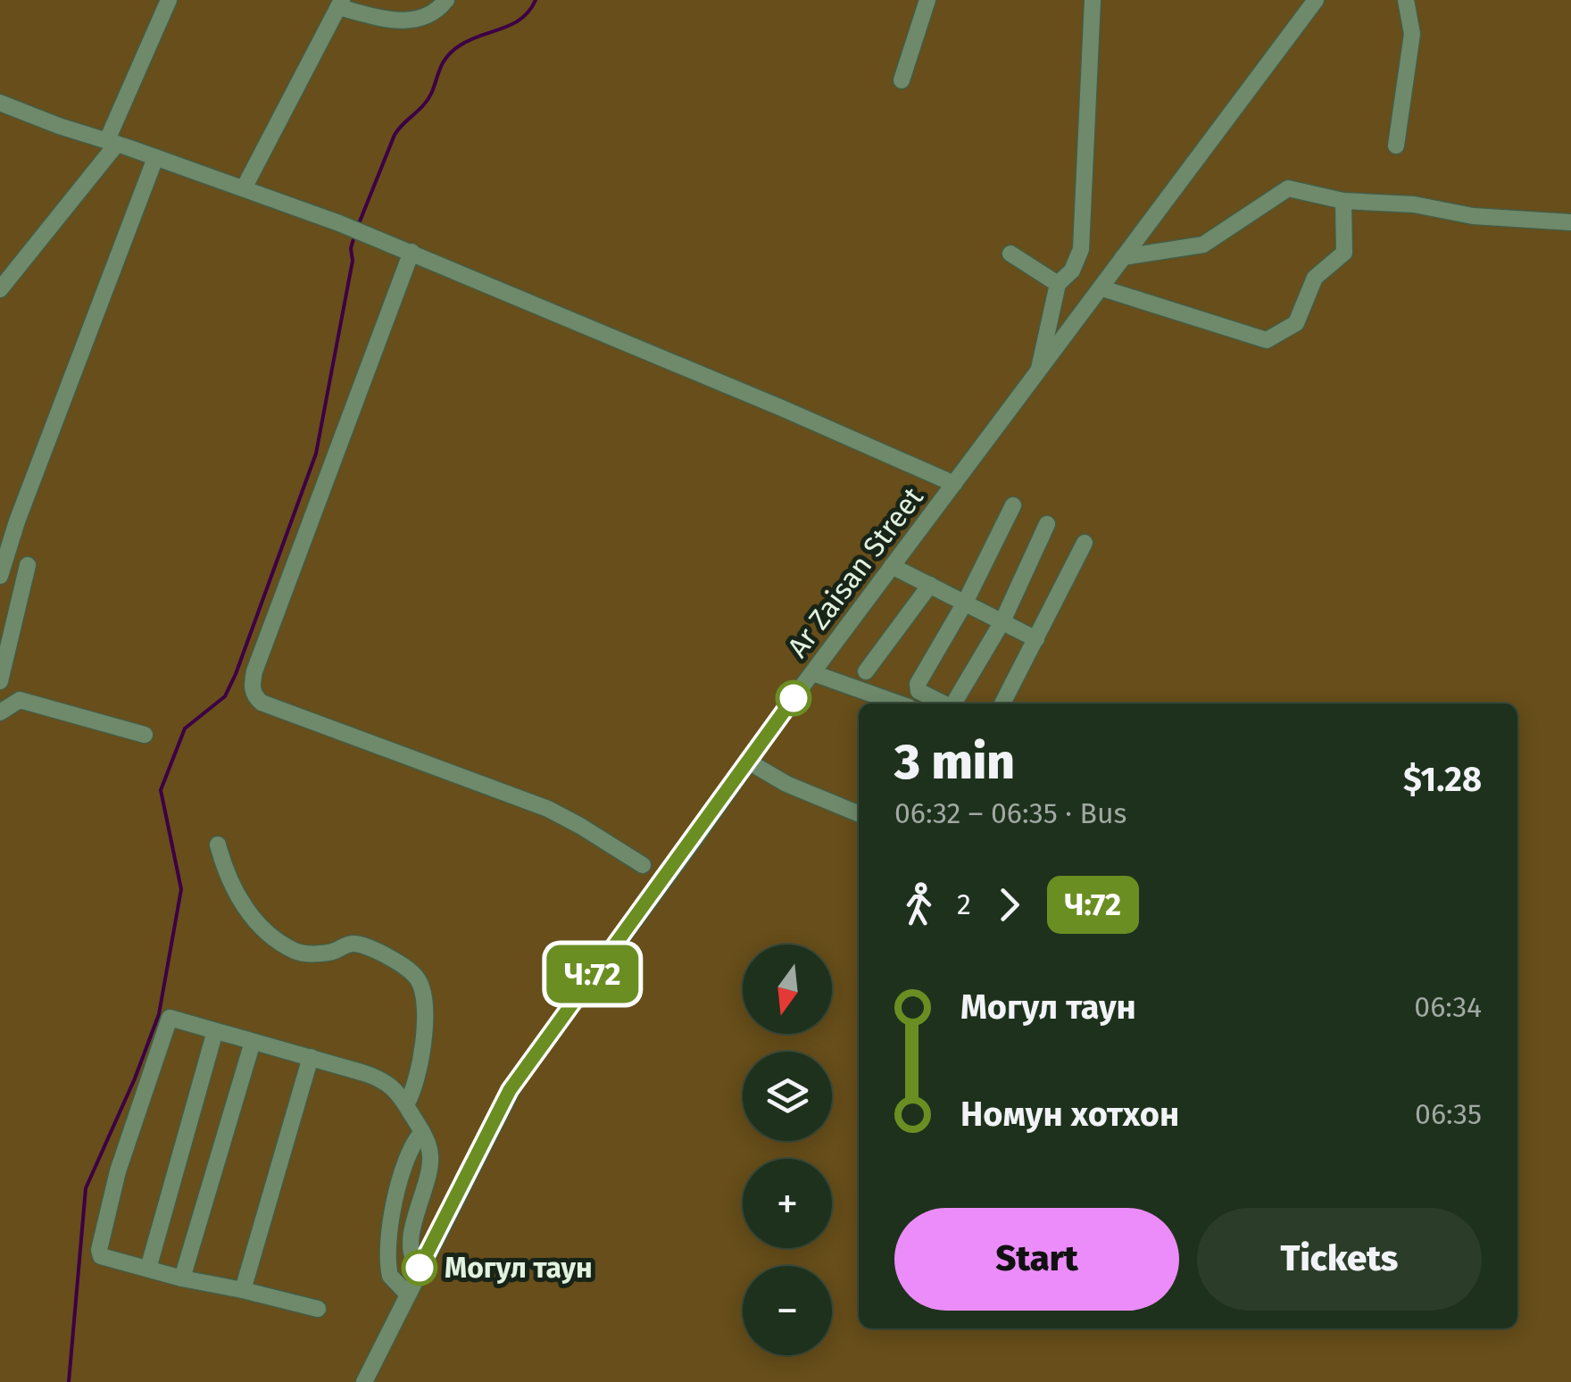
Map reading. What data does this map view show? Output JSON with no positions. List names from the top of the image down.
{
  "streets": {
    "street": ["Ar Zaisan Street"]
  },
  "places": ["Могул таун"],
  "lines": ["bus line Ч:72"],
  "north": "bottom",
  "page": {
    "on_map": "Ч:72",
    "heading": ["3 min", "06:32 – 06:35 · Bus", "$1.28"],
    "legs": ["2", "Ч:72"],
    "map_buttons": ["+", "−"],
    "list": [
      {
        "name": "Могул таун",
        "value": "06:34"
      },
      {
        "name": "Номун хотхон",
        "value": "06:35"
      }
    ],
    "buttons": ["Start", "Tickets"]
  }
}
